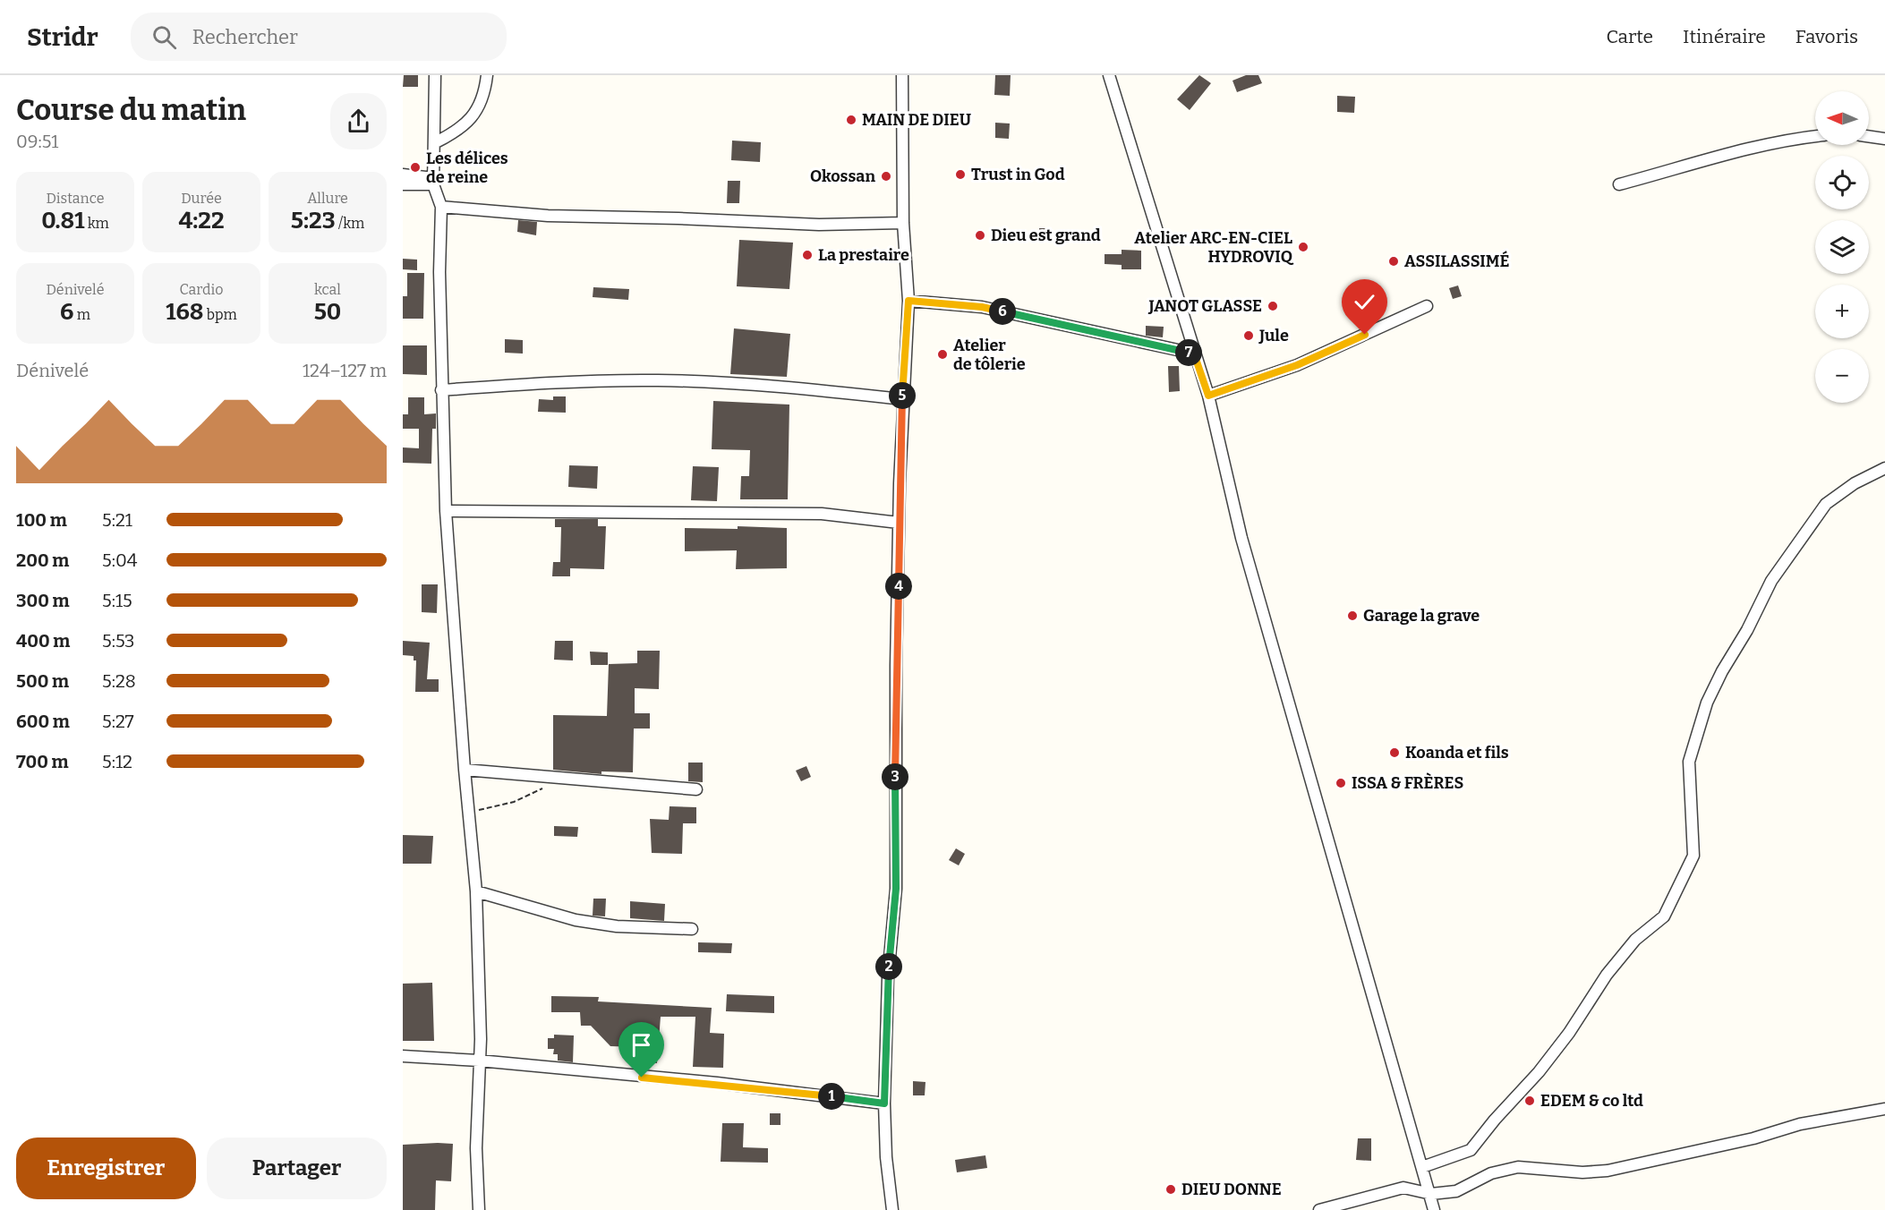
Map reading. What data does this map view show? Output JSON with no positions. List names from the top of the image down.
{
  "places": [
    "MAIN DE DIEU",
    "Les délices de reine",
    "Trust in God",
    "Okossan",
    "Dieu est grand",
    "Atelier ARC-EN-CIEL HYDROVIQ",
    "La prestaire",
    "ASSILASSIMÉ",
    "JANOT GLASSE",
    "Jule",
    "Atelier de tôlerie",
    "Garage la grave",
    "Koanda et fils",
    "ISSA & FRÈRES",
    "EDEM & co ltd",
    "DIEU DONNE"
  ],
  "north": "left",
  "page": {
    "header": "Stridr",
    "search": "Rechercher",
    "nav": ["Carte", "Itinéraire", "Favoris"],
    "heading": ["Course du matin", "09:51"],
    "map_buttons": ["+", "−"],
    "stats": [
      ["Distance", "0.81 km"],
      ["Durée", "4:22"],
      ["Allure", "5:23 /km"],
      ["Dénivelé", "6 m"],
      ["Cardio", "168 bpm"],
      ["kcal", "50"]
    ],
    "pins": [
      "6",
      "7",
      "5",
      "4",
      "3",
      "2",
      "1"
    ],
    "chart": ["Dénivelé", "124–127 m"],
    "list": [
      {
        "name": "100 m",
        "note": "5:21"
      },
      {
        "name": "200 m",
        "note": "5:04"
      },
      {
        "name": "300 m",
        "note": "5:15"
      },
      {
        "name": "400 m",
        "note": "5:53"
      },
      {
        "name": "500 m",
        "note": "5:28"
      },
      {
        "name": "600 m",
        "note": "5:27"
      },
      {
        "name": "700 m",
        "note": "5:12"
      }
    ],
    "buttons": ["Enregistrer", "Partager"]
  }
}
